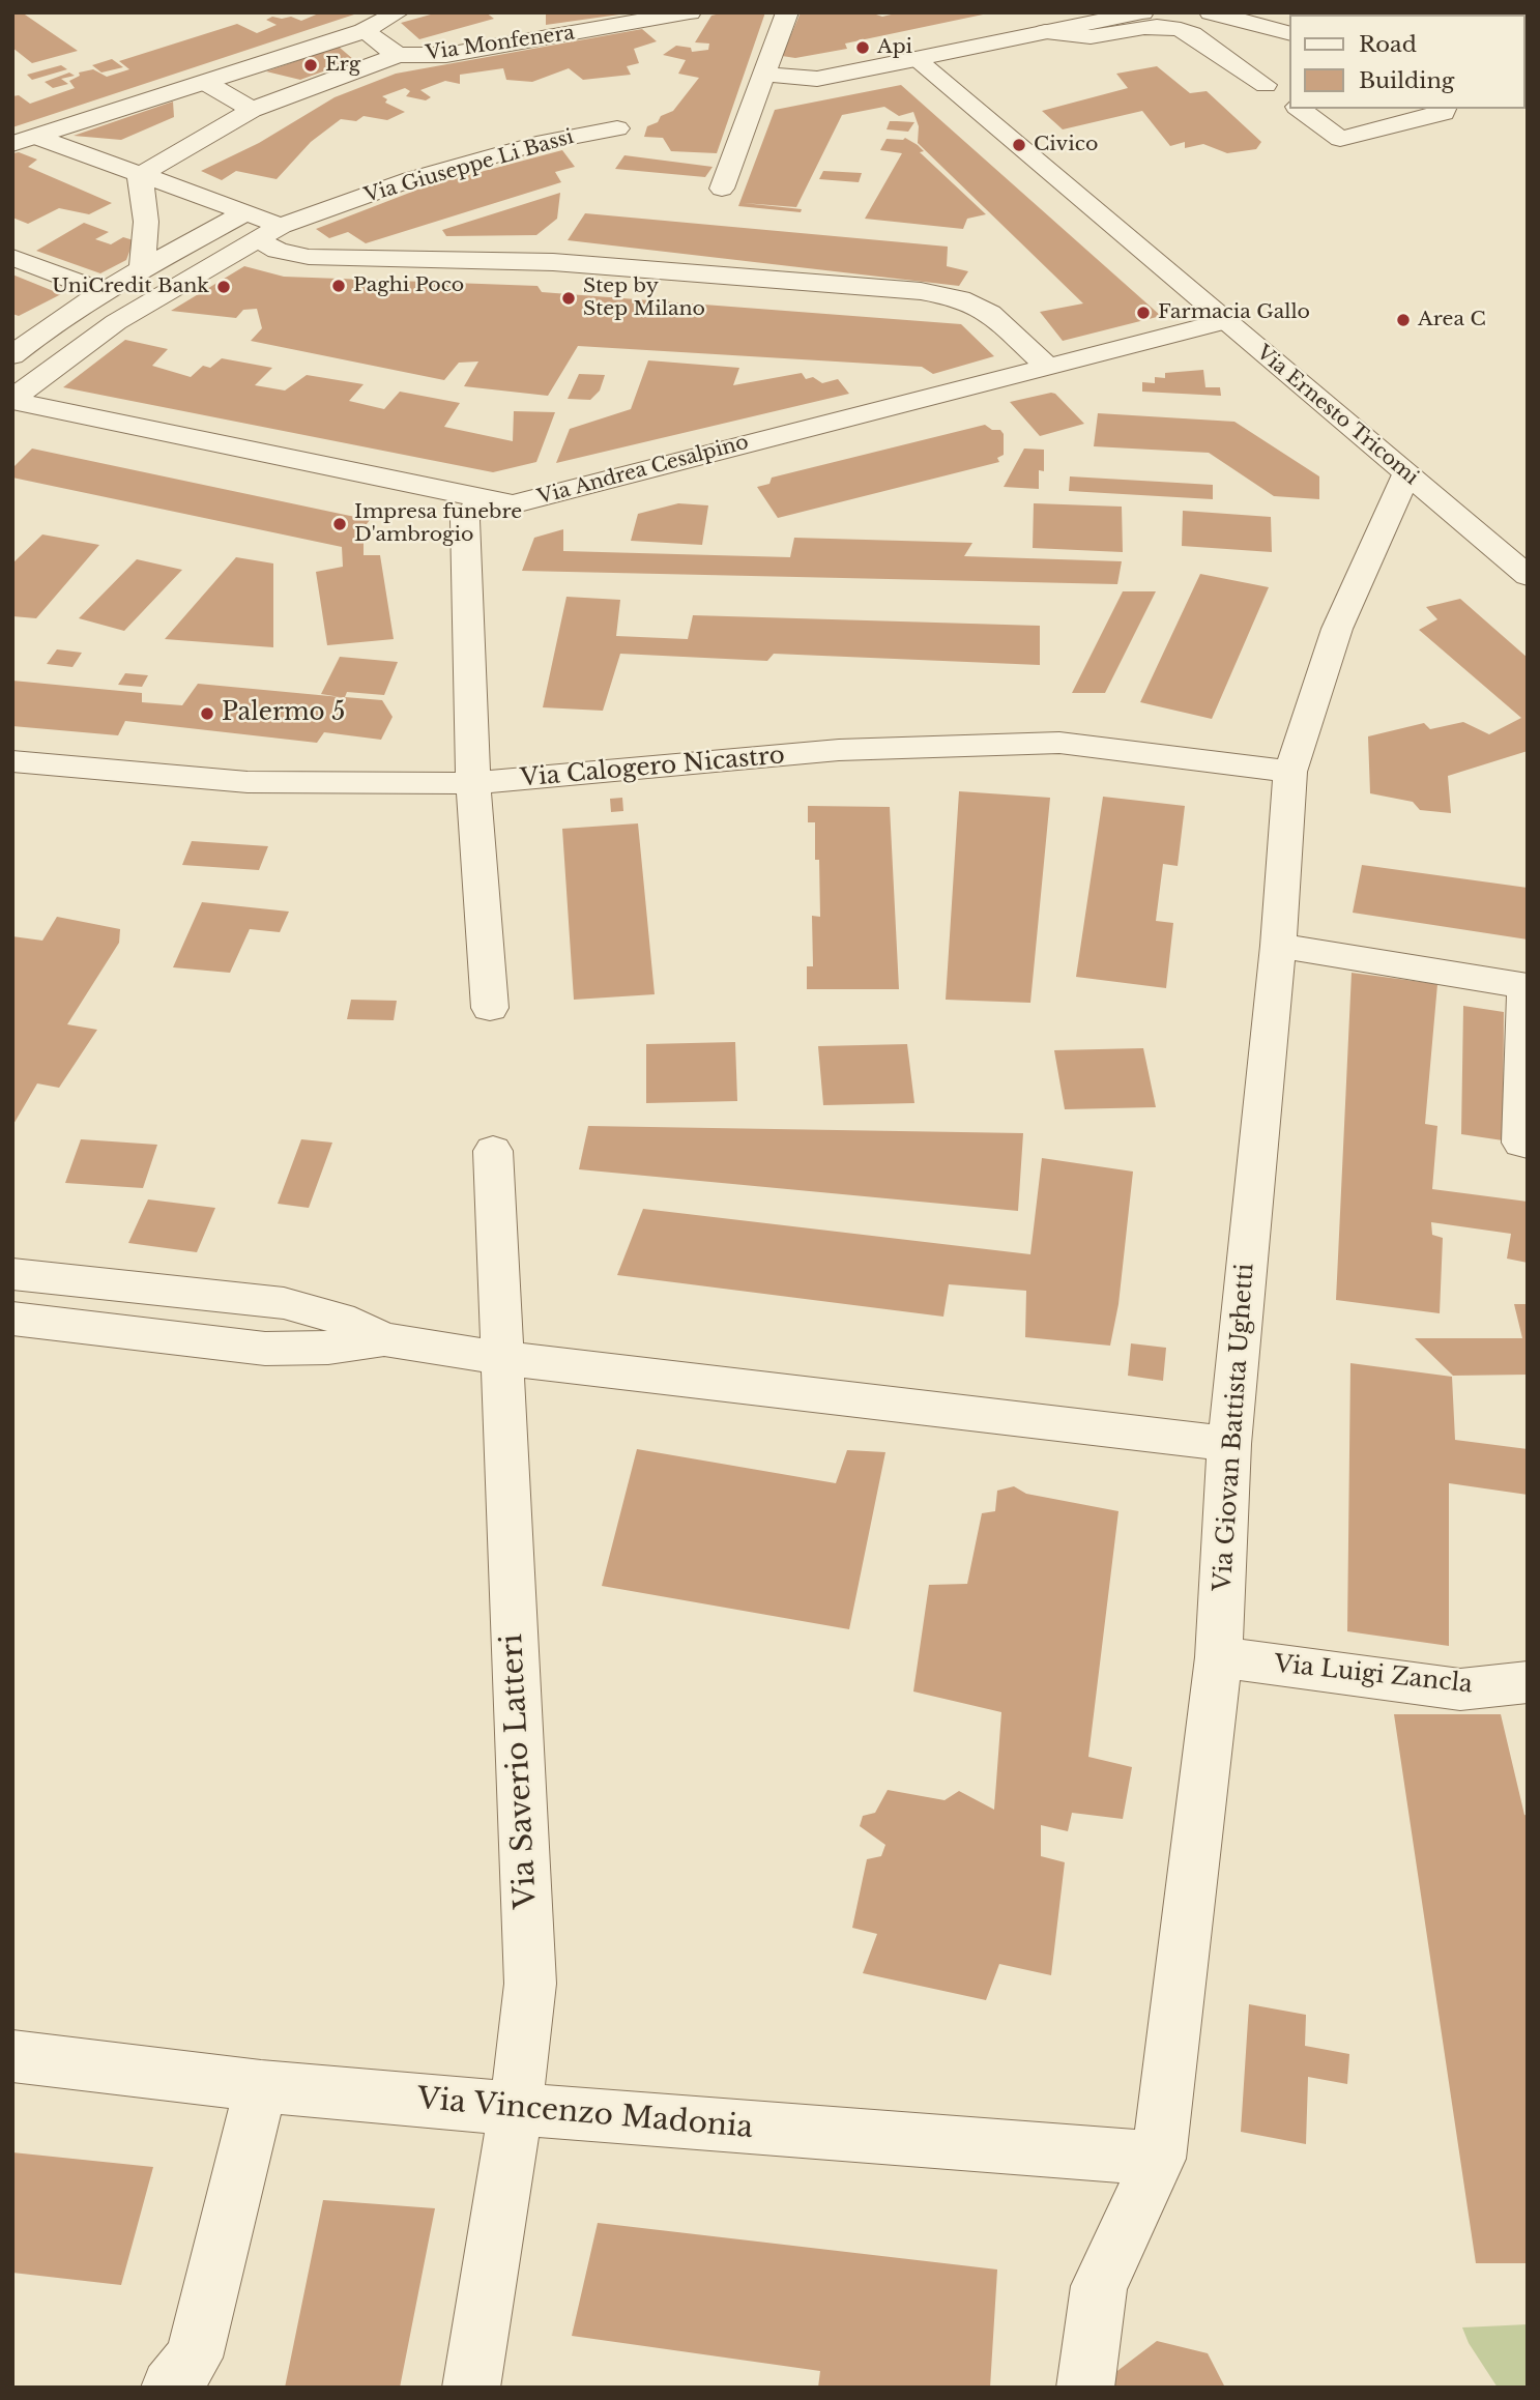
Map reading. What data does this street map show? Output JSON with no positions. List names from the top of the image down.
{
  "streets": {
    "street": [
      "Via Monfenera",
      "Via Giuseppe Li Bassi",
      "Via Ernesto Tricomi",
      "Via Andrea Cesalpino",
      "Via Calogero Nicastro",
      "Via Giovan Battista Ughetti",
      "Via Luigi Zancla",
      "Via Saverio Latteri",
      "Via Vincenzo Madonia"
    ]
  },
  "crossings": [
    ["Via Giuseppe Li Bassi", "Via Andrea Cesalpino"],
    ["Via Ernesto Tricomi", "Via Andrea Cesalpino"],
    ["Via Ernesto Tricomi", "Via Giovan Battista Ughetti"],
    ["Via Calogero Nicastro", "Via Giovan Battista Ughetti"],
    ["Via Giovan Battista Ughetti", "Via Luigi Zancla"],
    ["Via Giovan Battista Ughetti", "Via Vincenzo Madonia"],
    ["Via Saverio Latteri", "Via Vincenzo Madonia"]
  ],
  "places": [
    "Api",
    "Erg",
    "Civico",
    "Paghi Poco",
    "UniCredit Bank",
    "Step by Step Milano",
    "Farmacia Gallo",
    "Area C",
    "Impresa funebre D'ambrogio",
    "Palermo 5"
  ],
  "legend": ["Road", "Building"]
}
